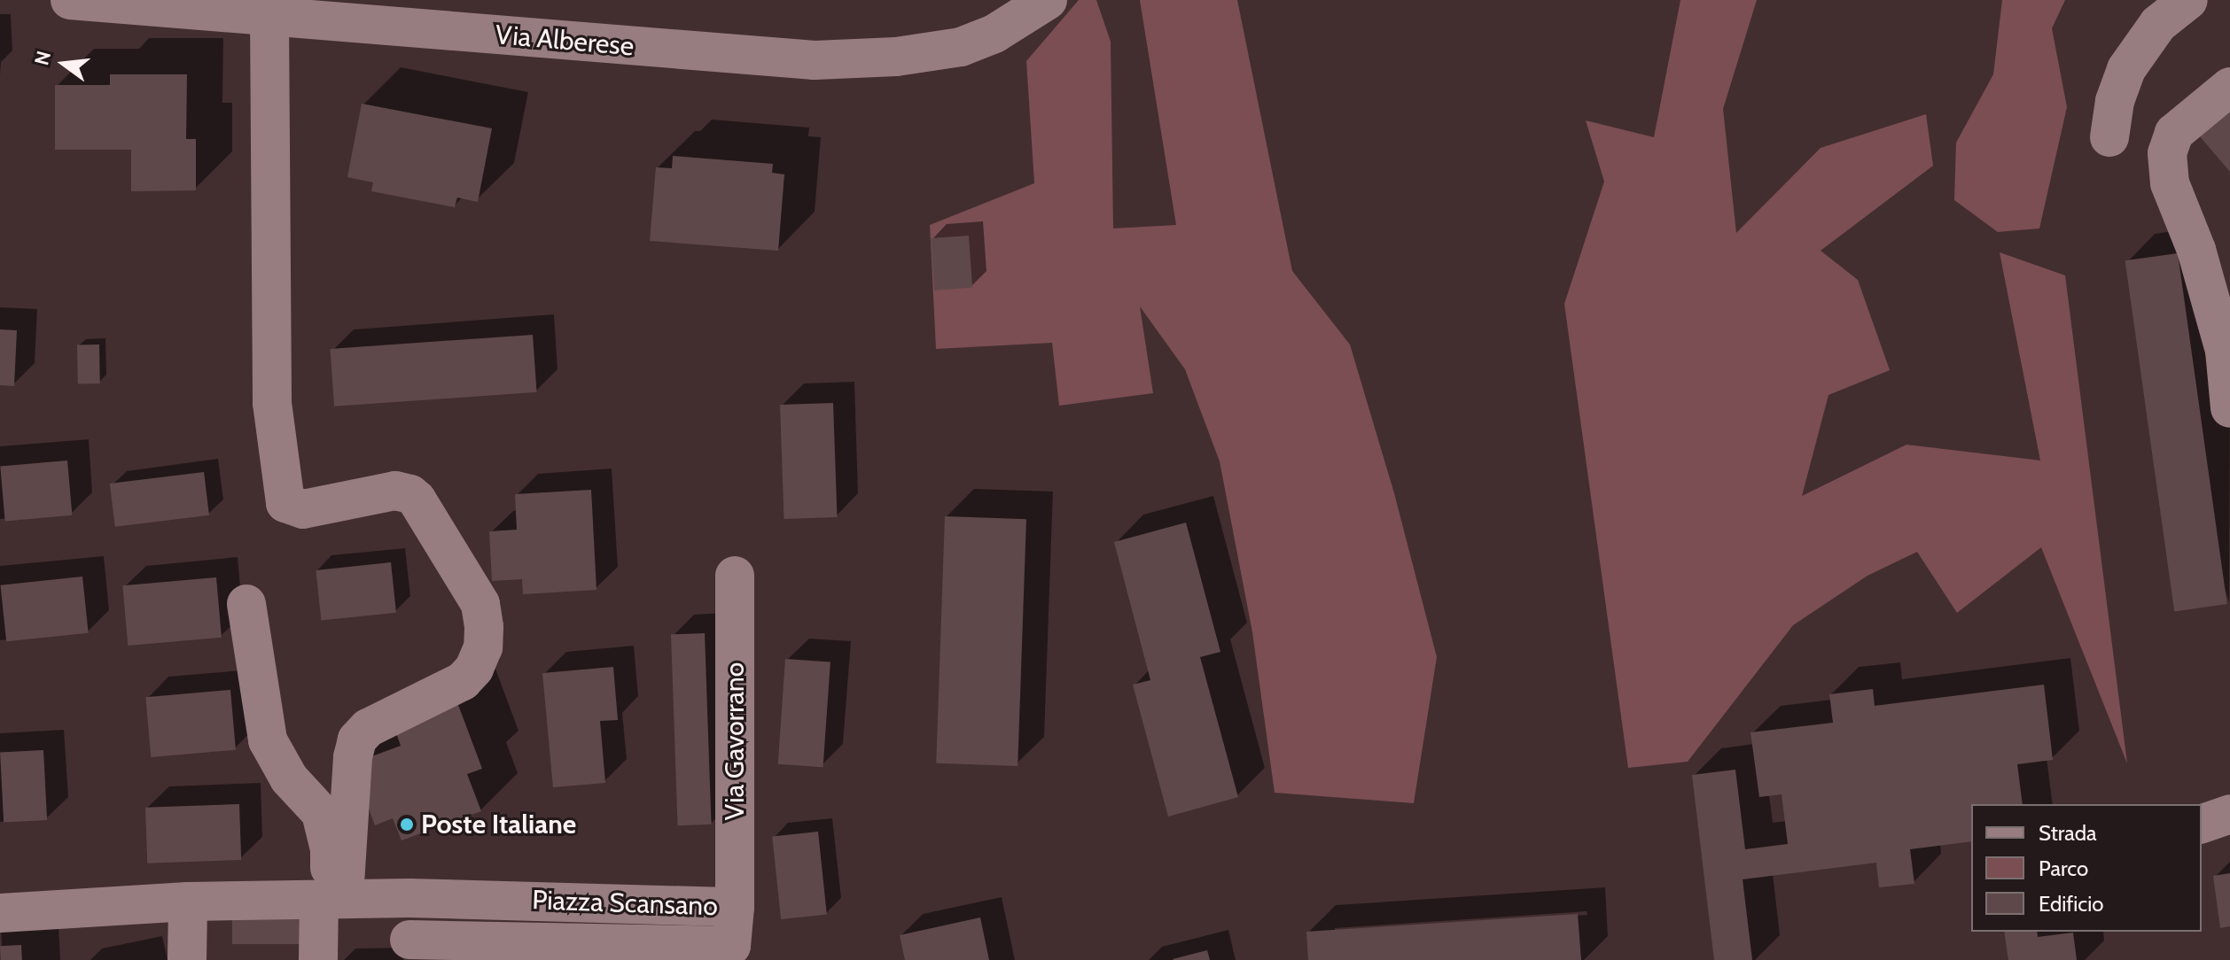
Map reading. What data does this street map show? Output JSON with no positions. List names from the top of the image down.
{
  "streets": {
    "street": ["Via Alberese", "Via Gavorrano", "Piazza Scansano"]
  },
  "crossings": [
    ["Via Gavorrano", "Piazza Scansano"]
  ],
  "places": ["Poste Italiane"],
  "legend": ["Strada", "Parco", "Edificio"],
  "north": "left"
}
